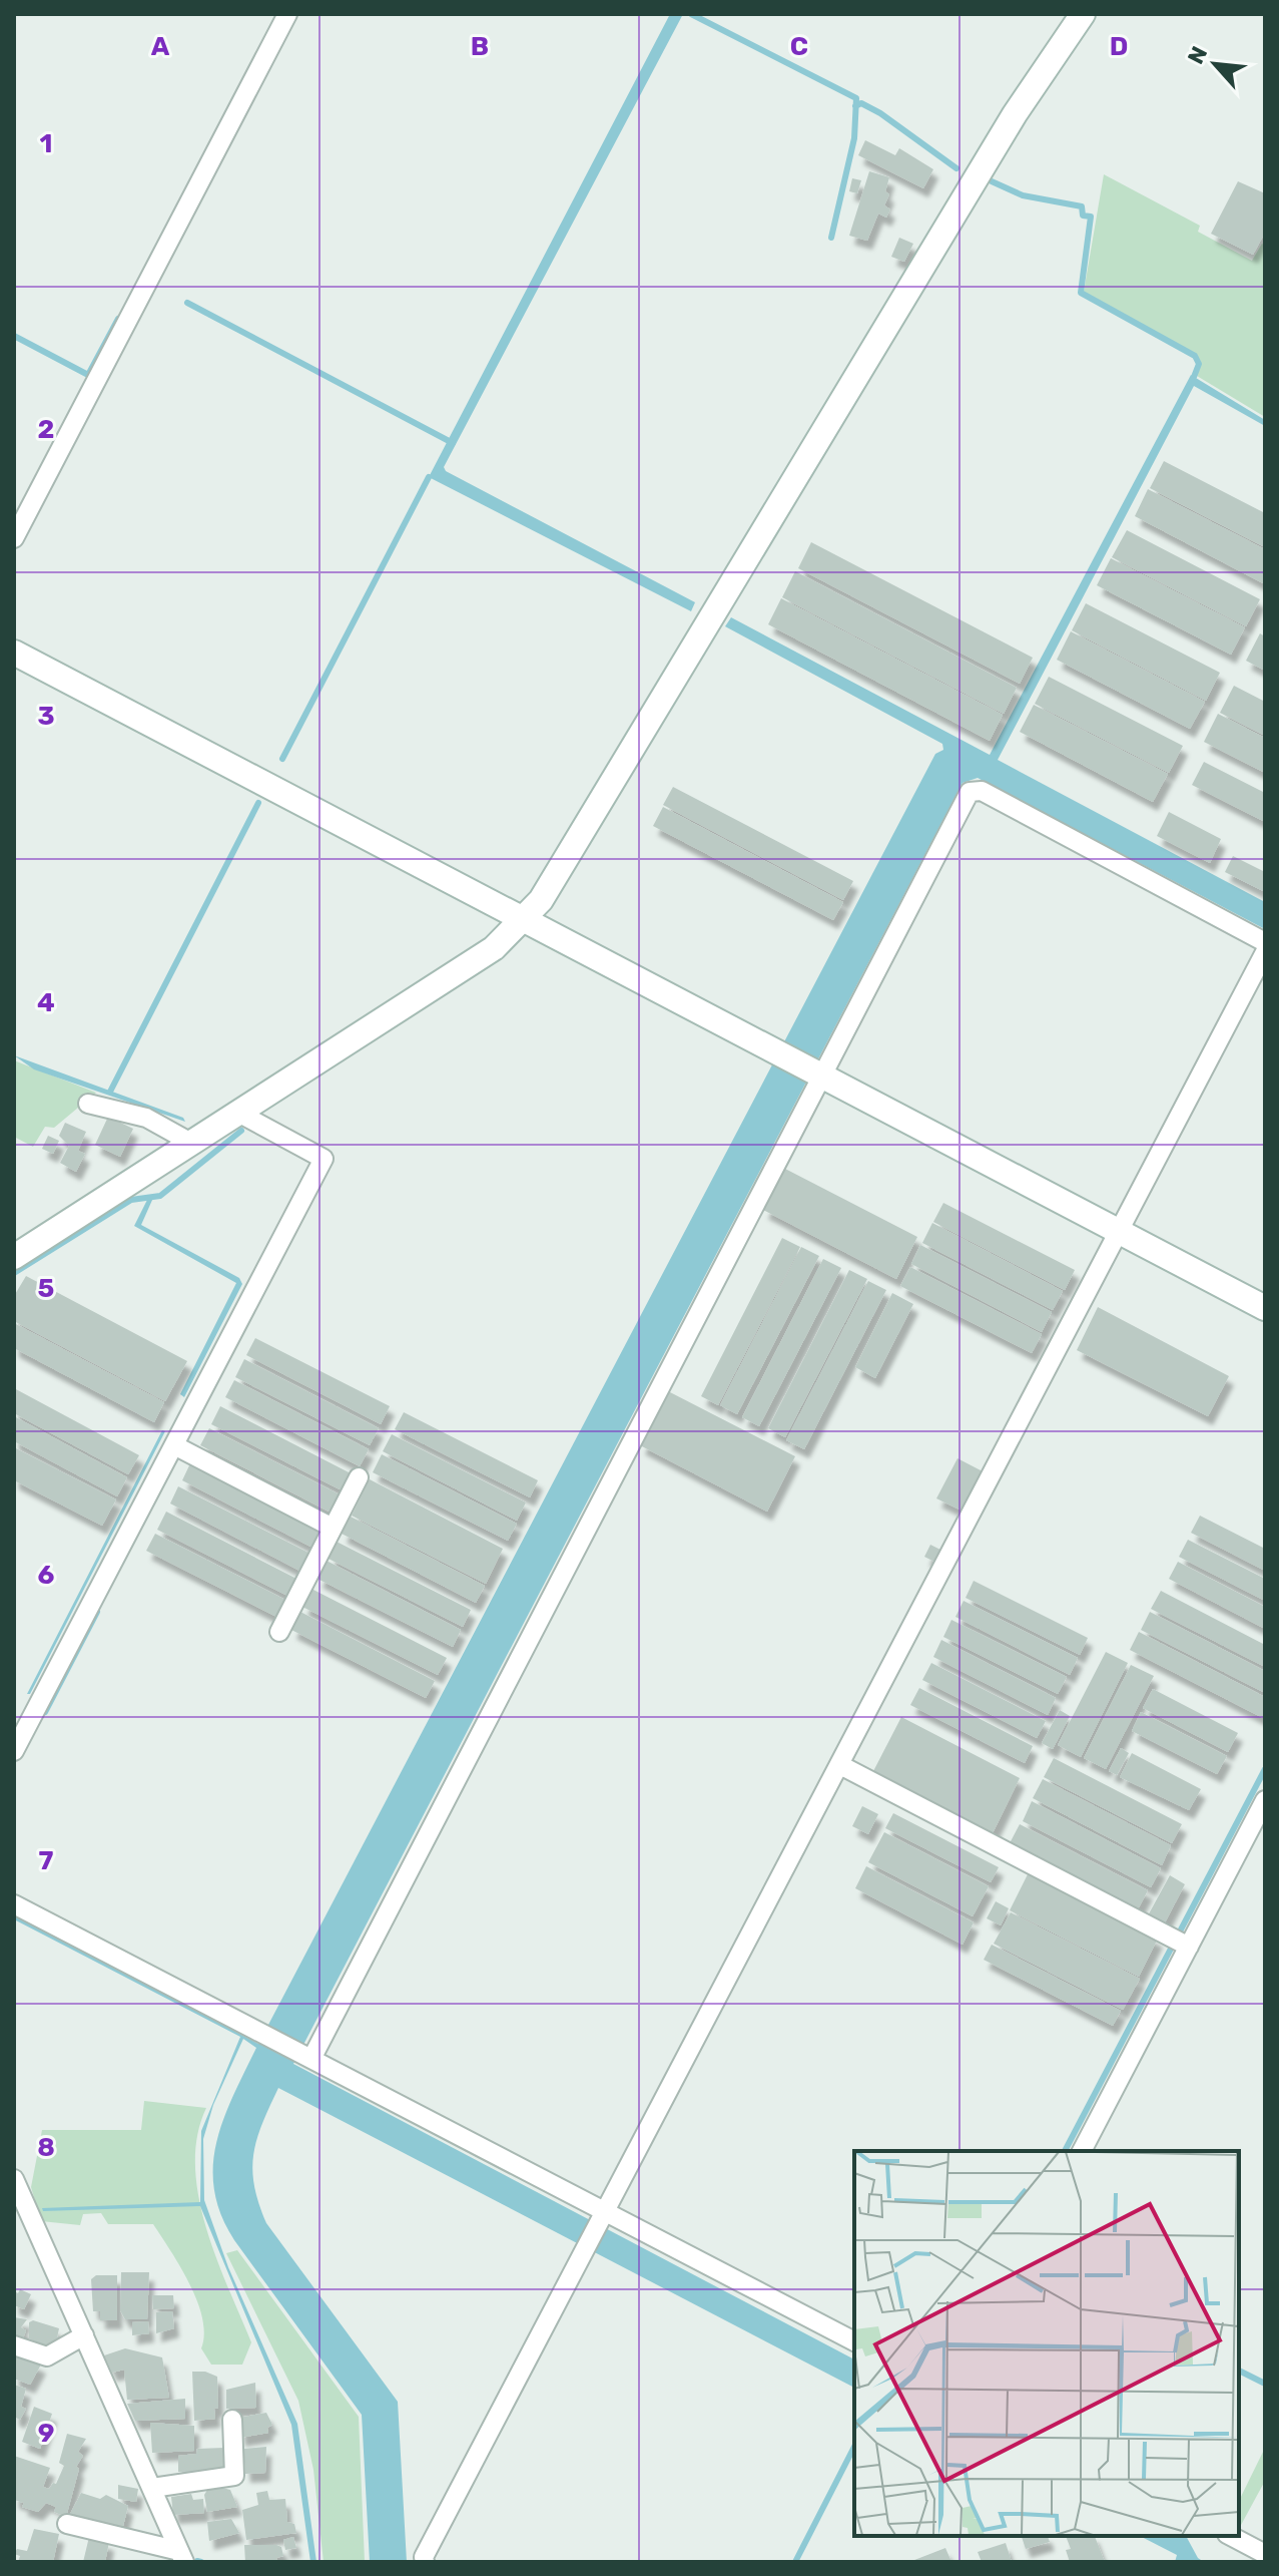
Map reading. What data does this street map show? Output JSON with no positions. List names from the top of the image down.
{
  "north": "top left",
  "grid": {
    "columns": [
      "A",
      "B",
      "C",
      "D"
    ],
    "rows": [
      "1",
      "2",
      "3",
      "4",
      "5",
      "6",
      "7",
      "8",
      "9"
    ]
  }
}
